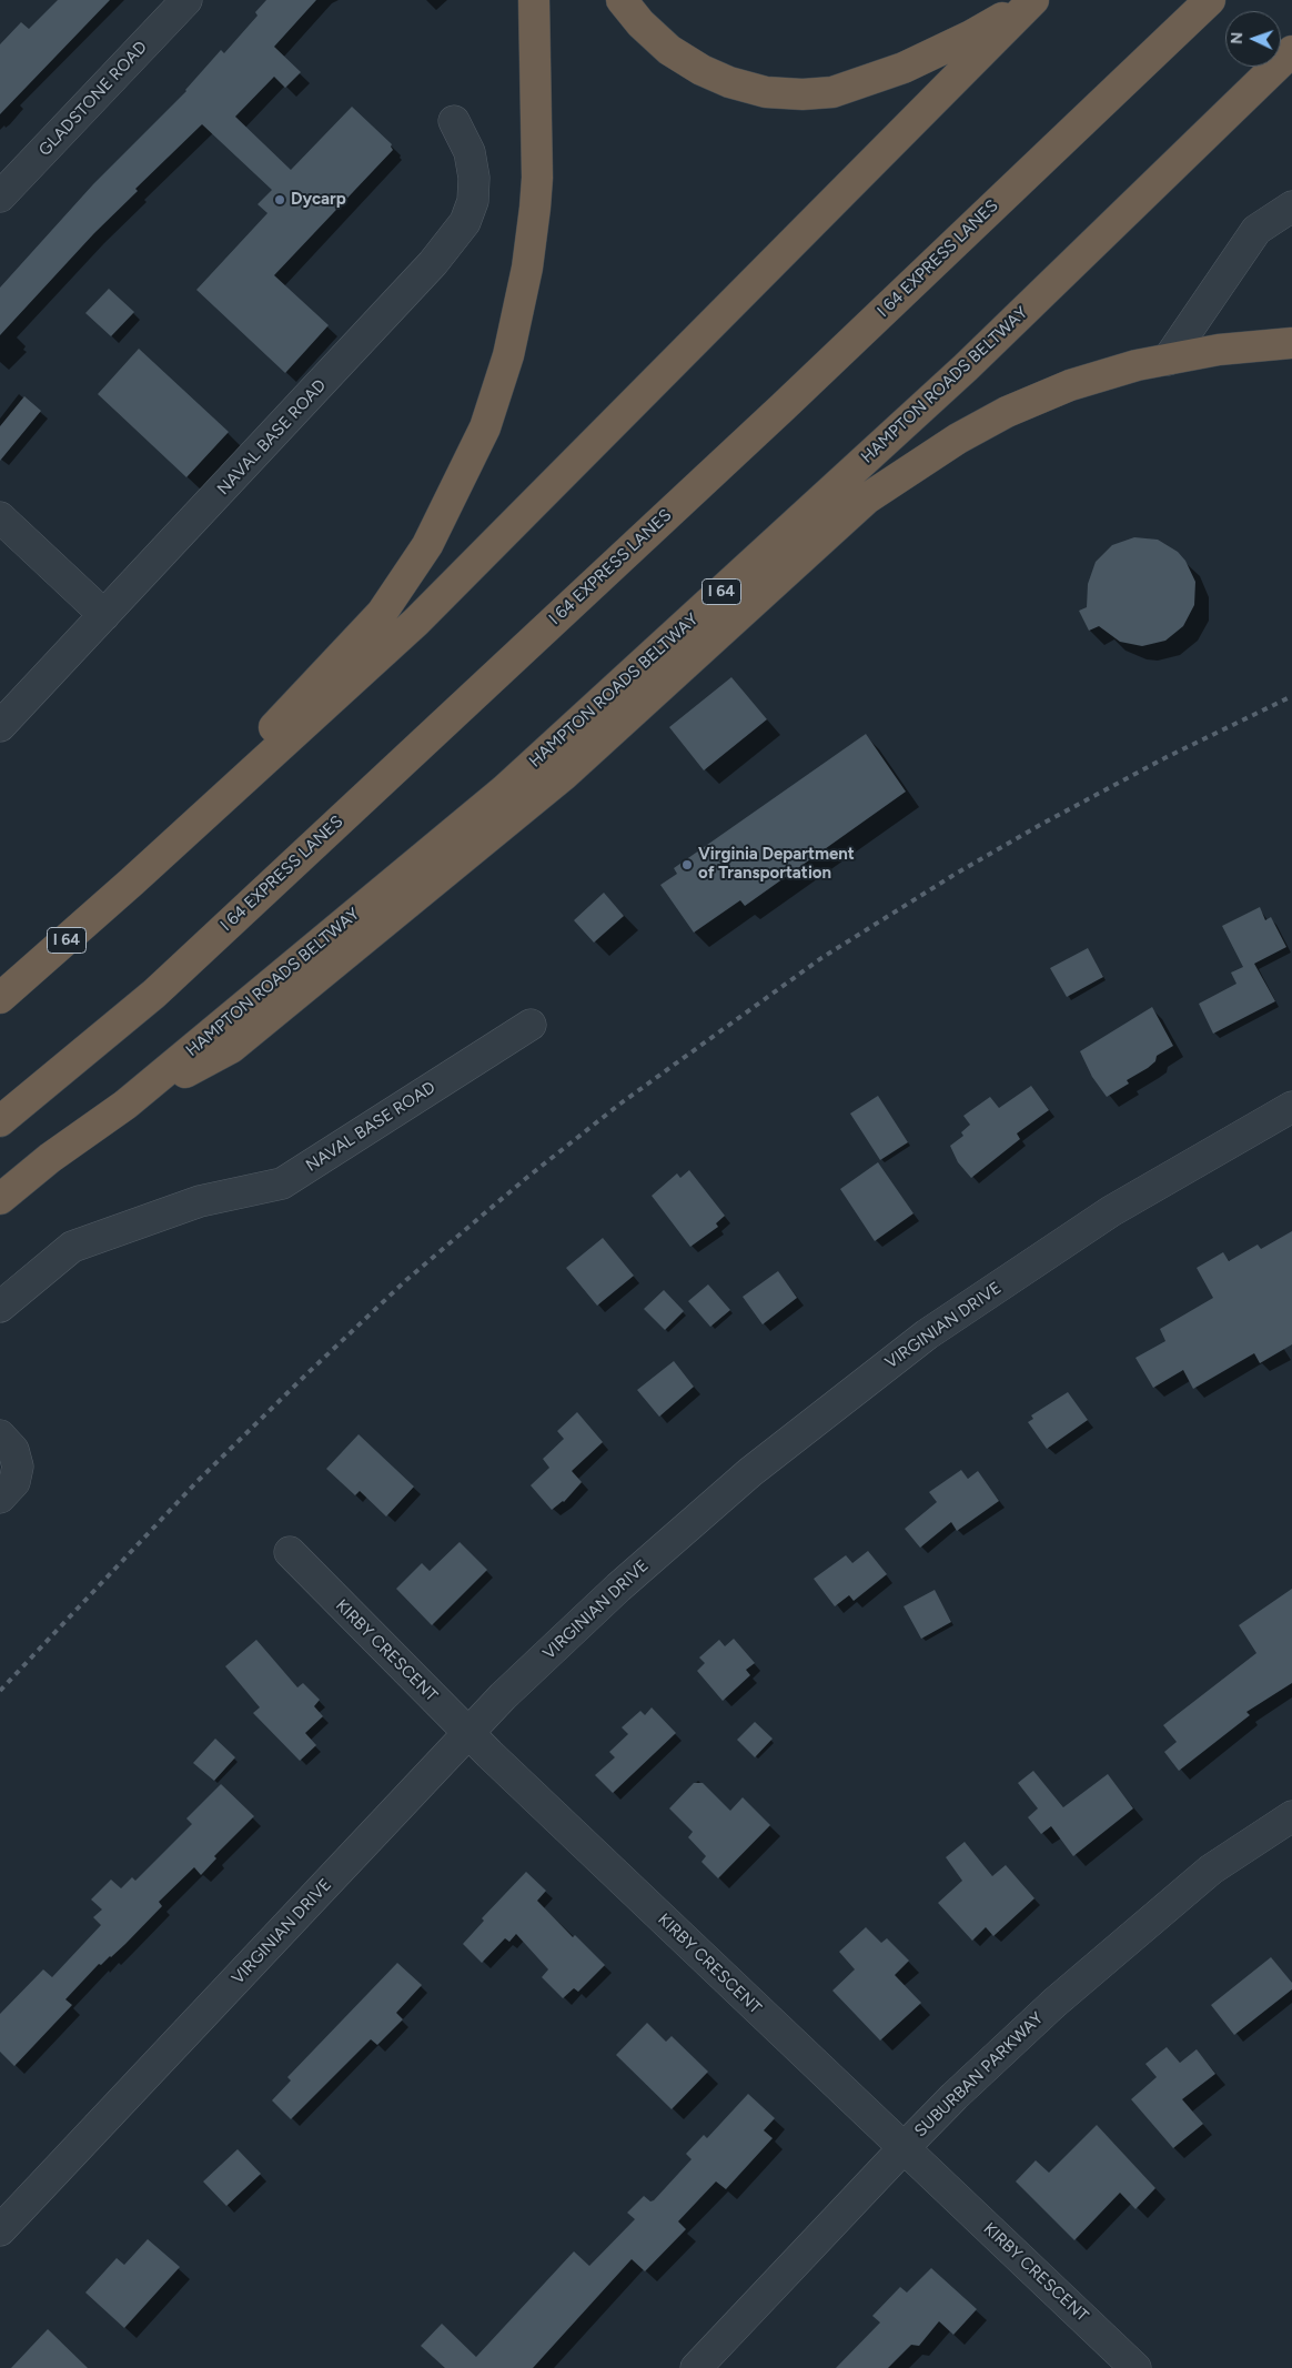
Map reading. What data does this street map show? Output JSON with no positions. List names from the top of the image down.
{
  "streets": {
    "highway": ["I 64 EXPRESS LANES", "HAMPTON ROADS BELTWAY", "I 64"],
    "street": [
      "GLADSTONE ROAD",
      "NAVAL BASE ROAD",
      "VIRGINIAN DRIVE",
      "KIRBY CRESCENT",
      "SUBURBAN PARKWAY"
    ]
  },
  "crossings": [
    ["VIRGINIAN DRIVE", "KIRBY CRESCENT"],
    ["KIRBY CRESCENT", "SUBURBAN PARKWAY"]
  ],
  "places": ["Dycarp", "Virginia Department of Transportation"],
  "north": "left"
}
